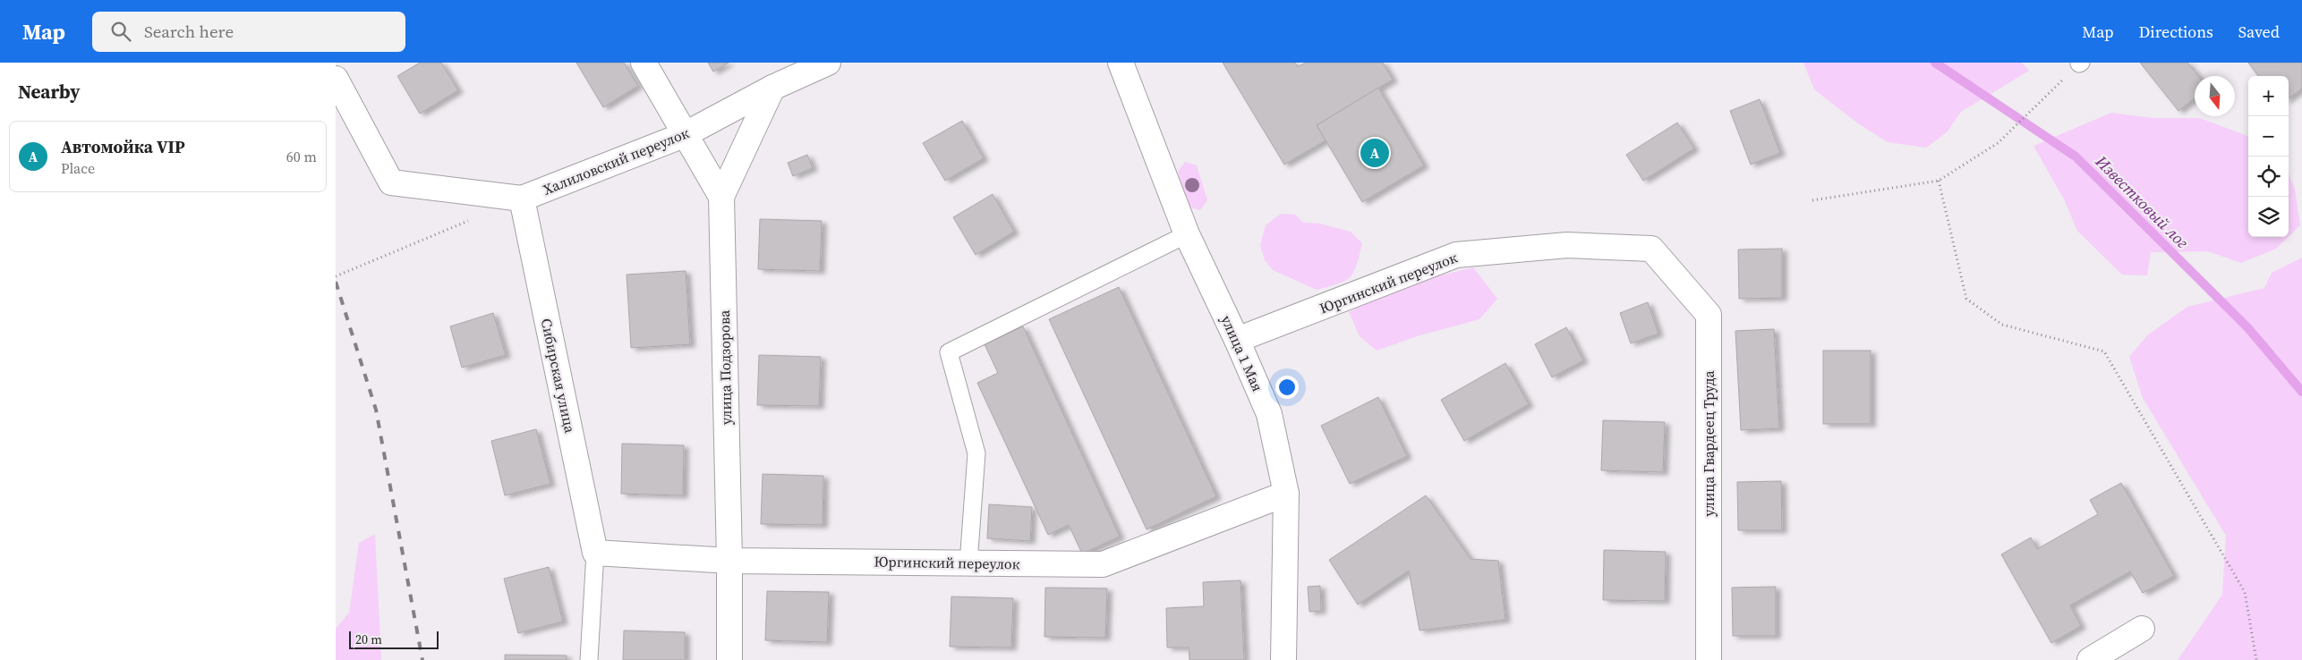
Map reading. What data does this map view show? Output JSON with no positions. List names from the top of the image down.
{
  "streets": {
    "street": [
      "Халиловский переулок",
      "Юргинский переулок",
      "улица 1 Мая",
      "улица Подзорова",
      "Сибирская улица",
      "улица Гвардеец Труда"
    ]
  },
  "crossings": [
    ["Халиловский переулок", "улица Подзорова"],
    ["Халиловский переулок", "Сибирская улица"],
    ["Юргинский переулок", "улица 1 Мая"],
    ["Юргинский переулок", "улица Подзорова"],
    ["Юргинский переулок", "Сибирская улица"],
    ["Юргинский переулок", "улица Гвардеец Труда"]
  ],
  "water": ["Известковый лог"],
  "scale_bar": "20 m",
  "north": "bottom",
  "page": {
    "header": "Map",
    "search": "Search here",
    "nav": ["Map", "Directions", "Saved"],
    "heading": "Nearby",
    "map_buttons": ["+", "−"],
    "list": [
      {
        "mark": "A",
        "name": "Автомойка VIP",
        "note": "Place",
        "value": "60 m"
      }
    ],
    "pins": "A",
    "scale": "20 m"
  }
}
